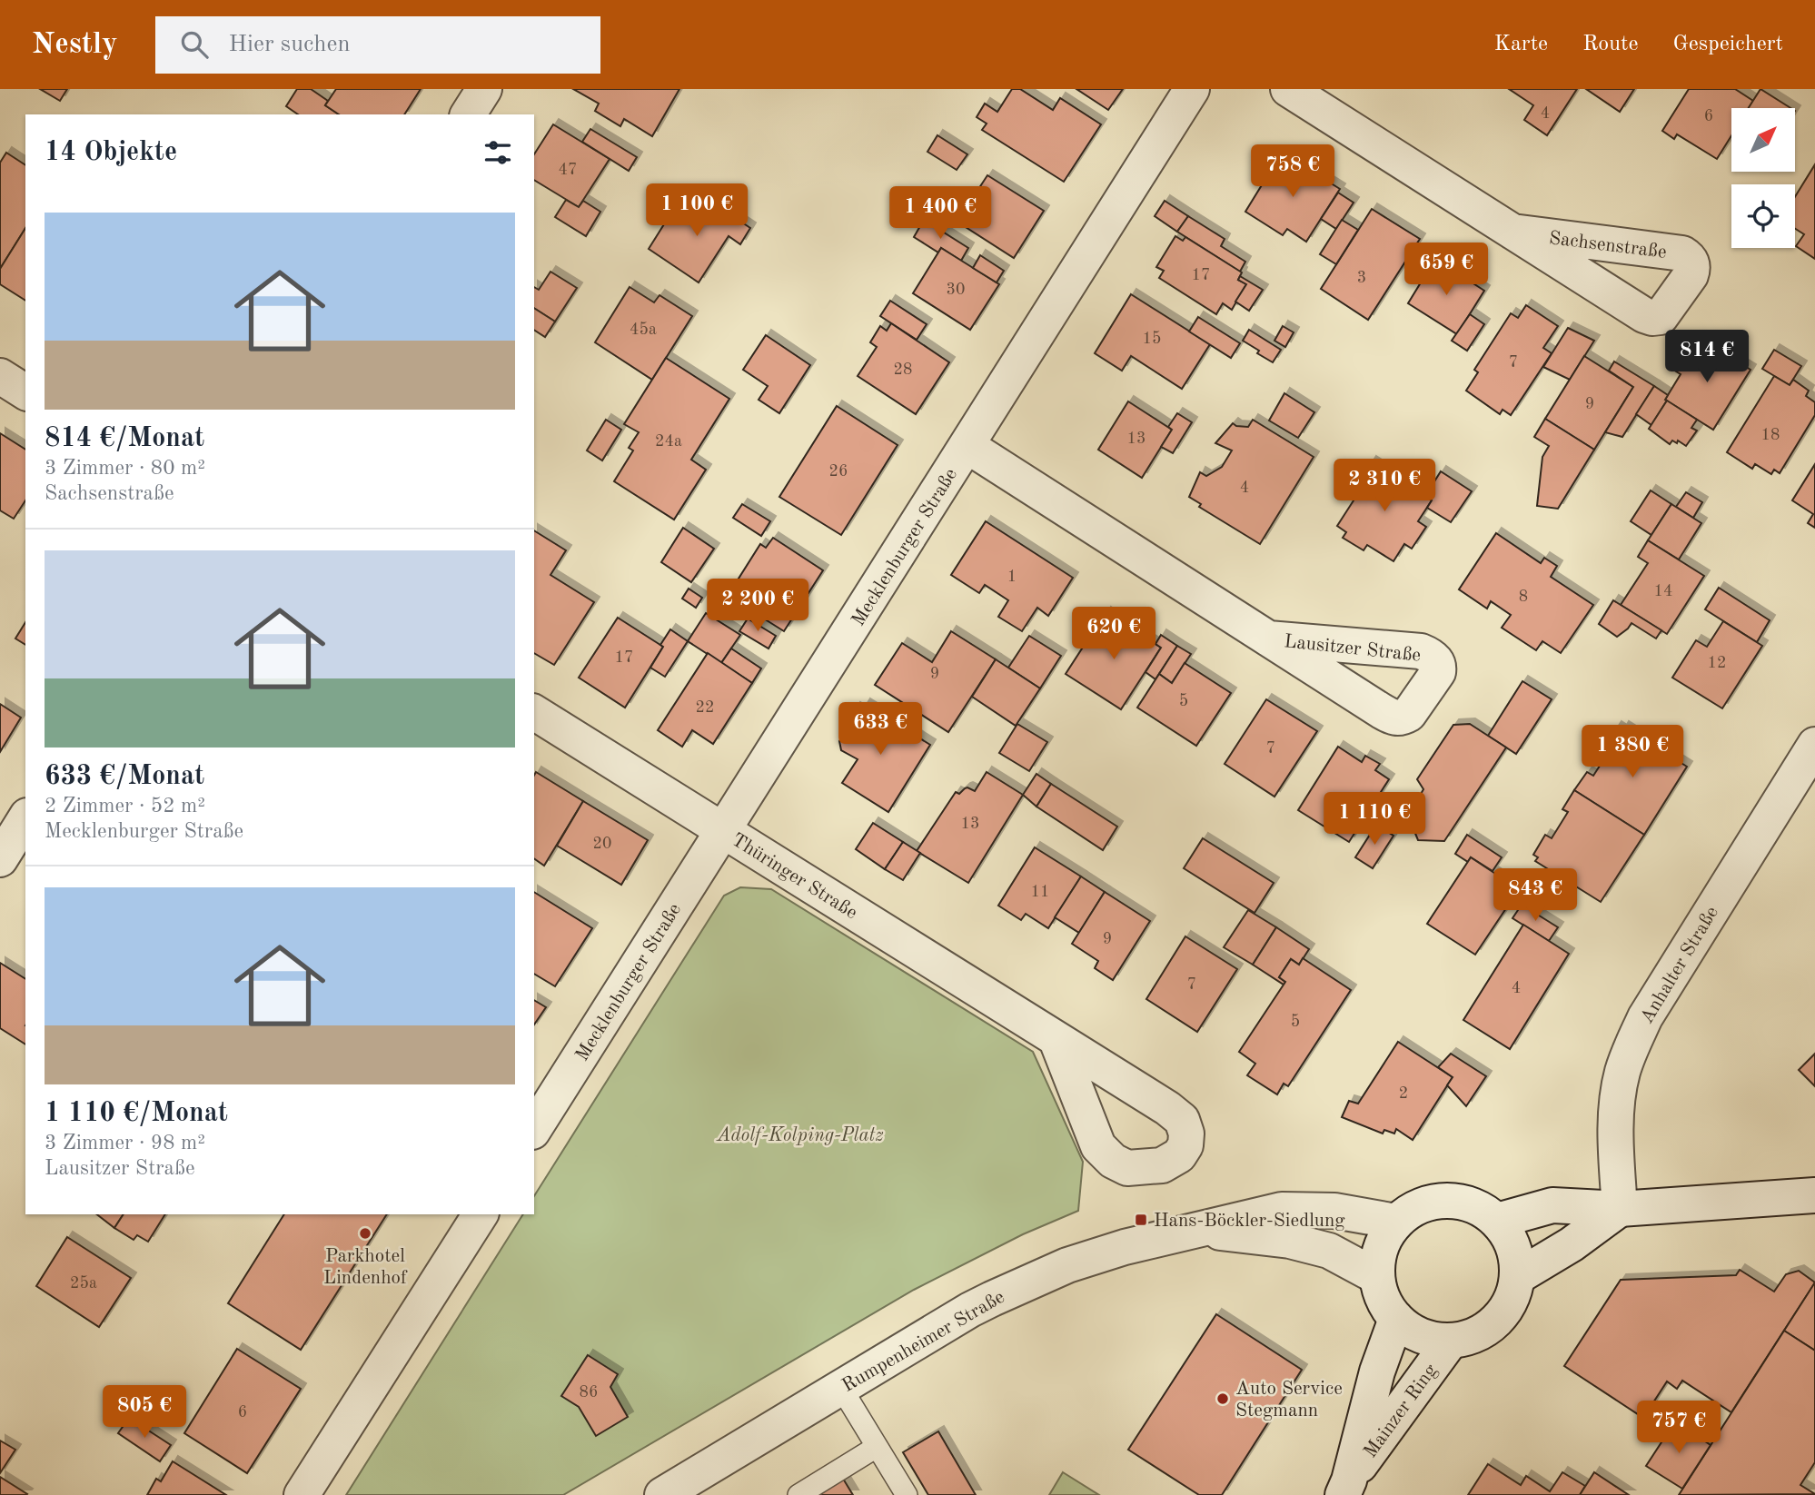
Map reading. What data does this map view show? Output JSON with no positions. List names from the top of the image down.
{
  "streets": {
    "street": [
      "Mecklenburger Straße",
      "Lausitzer Straße",
      "Thüringer Straße",
      "Anhalter Straße",
      "Rumpenheimer Straße",
      "Mainzer Ring"
    ]
  },
  "crossings": [
    ["Mecklenburger Straße", "Lausitzer Straße"],
    ["Mecklenburger Straße", "Thüringer Straße"],
    ["Rumpenheimer Straße", "Mainzer Ring"]
  ],
  "parks": ["Adolf-Kolping-Platz"],
  "places": {
    "transit": ["Hans-Böckler-Siedlung"],
    "other": ["Parkhotel Lindenhof", "Auto Service Stegmann"]
  },
  "house_numbers": [
    "4",
    "6",
    "47",
    "17",
    "3",
    "30",
    "45a",
    "15",
    "7",
    "28",
    "9",
    "18",
    "13",
    "24a",
    "26",
    "4",
    "1",
    "14",
    "8",
    "17",
    "12",
    "9",
    "5",
    "22",
    "7",
    "13",
    "20",
    "11",
    "9",
    "7",
    "4",
    "5",
    "2",
    "25a",
    "86",
    "6"
  ],
  "north": "top right",
  "page": {
    "header": "Nestly",
    "search": "Hier suchen",
    "nav": ["Karte", "Route", "Gespeichert"],
    "heading": "14 Objekte",
    "price": [
      "758 €",
      "1 100 €",
      "1 400 €",
      "659 €",
      "814 €",
      "2 310 €",
      "2 200 €",
      "620 €",
      "633 €",
      "1 380 €",
      "1 110 €",
      "843 €",
      "805 €",
      "757 €"
    ],
    "list": [
      {
        "name": "814 €/Monat",
        "note": "3 Zimmer · 80 m² · Sachsenstraße"
      },
      {
        "name": "633 €/Monat",
        "note": "2 Zimmer · 52 m² · Mecklenburger Straße"
      },
      {
        "name": "1 110 €/Monat",
        "note": "3 Zimmer · 98 m² · Lausitzer Straße"
      }
    ]
  }
}
